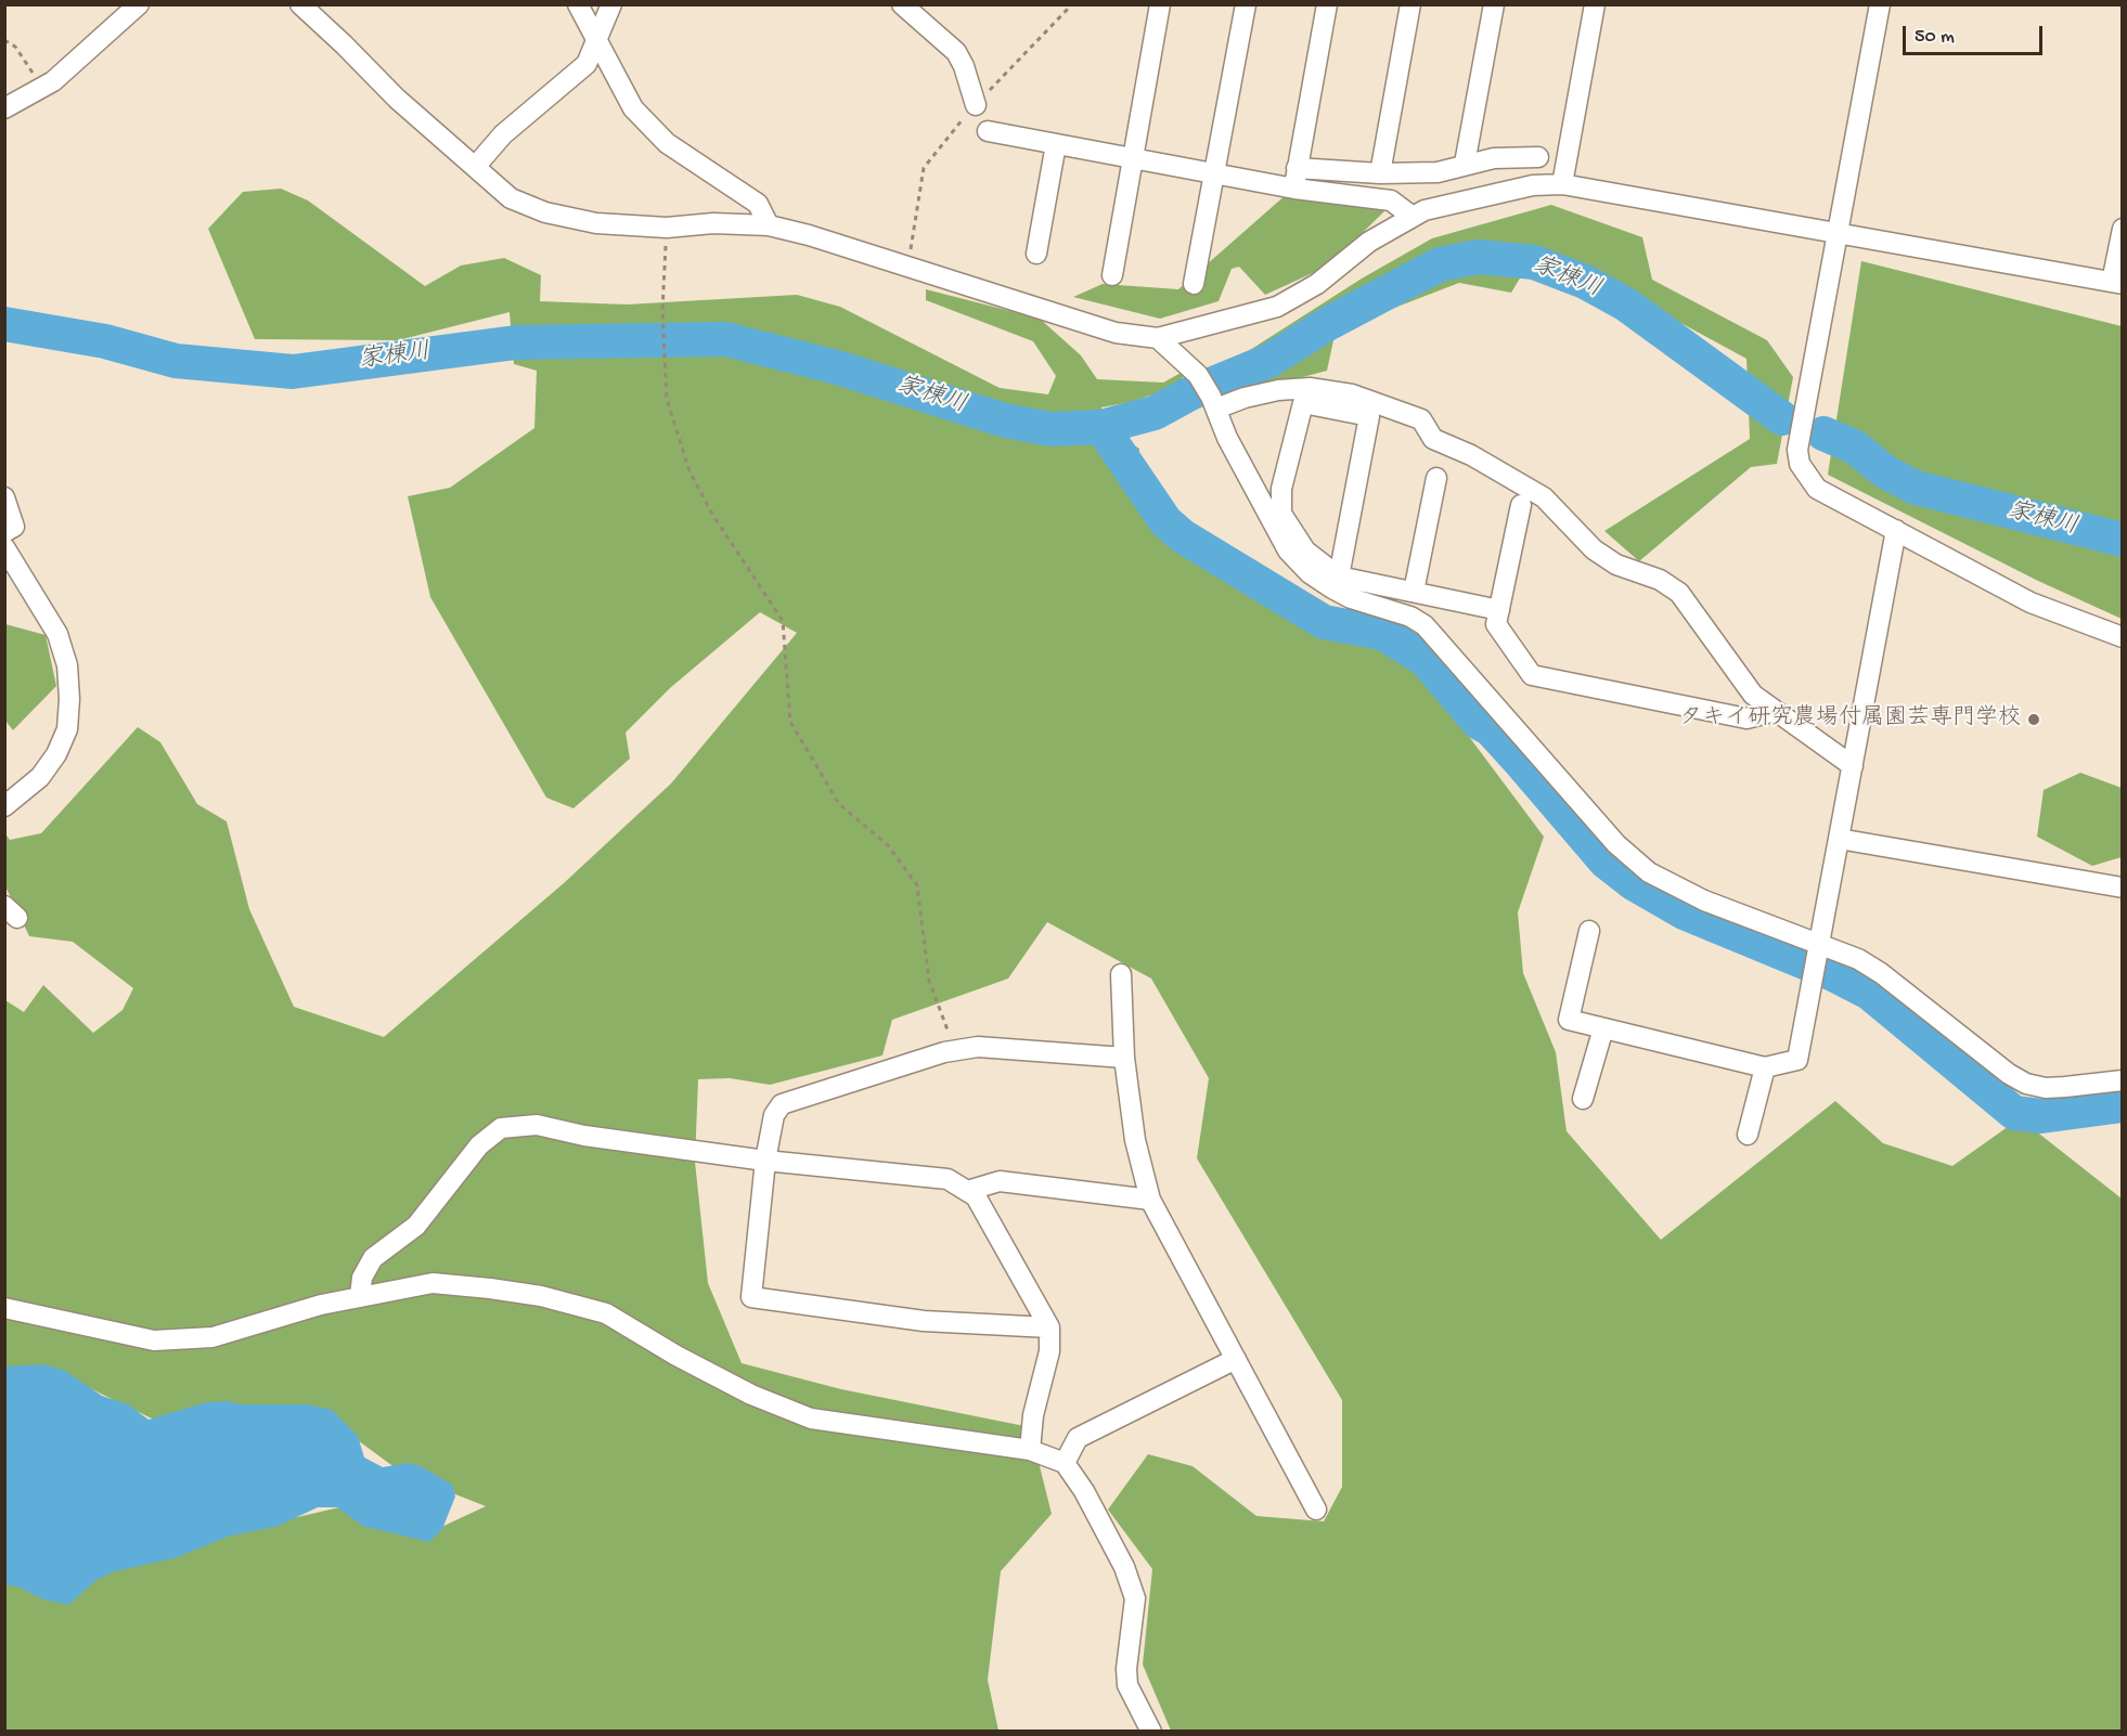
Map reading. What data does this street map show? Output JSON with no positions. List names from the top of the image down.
{
  "water": ["家棟川"],
  "places": ["タキイ研究農場付属園芸専門学校"],
  "scale_bar": "50 m"
}
